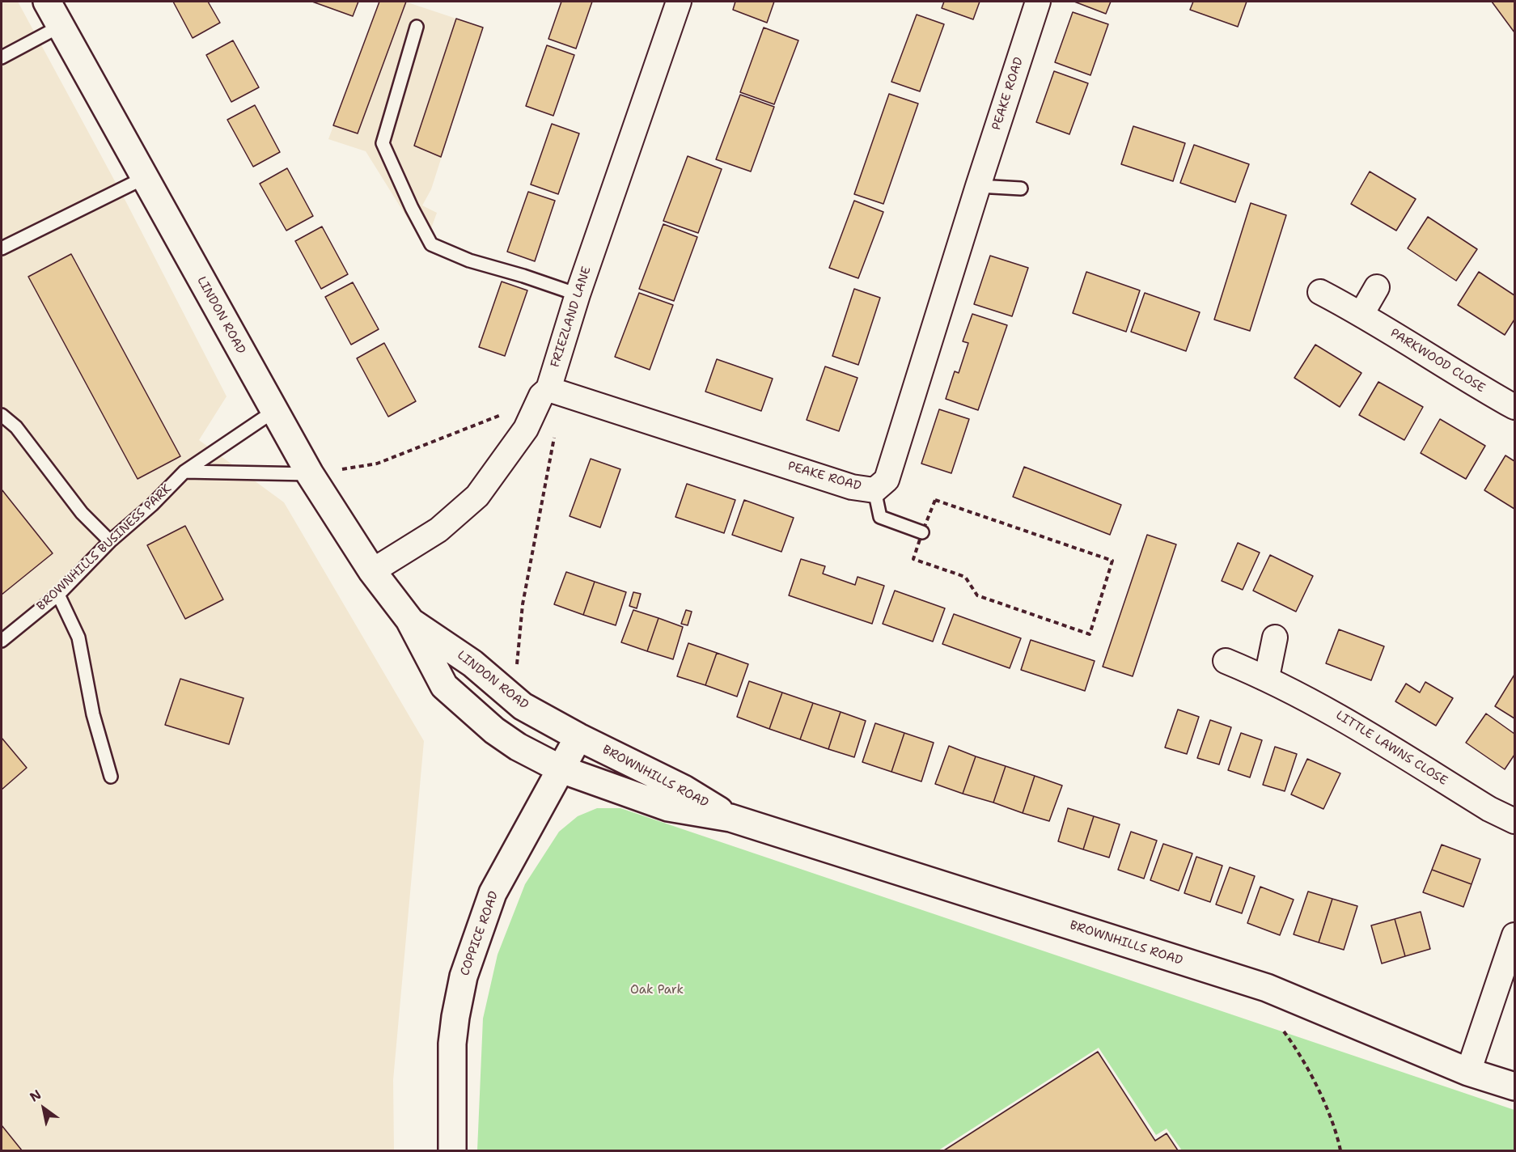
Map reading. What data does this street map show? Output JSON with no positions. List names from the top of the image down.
{
  "streets": {
    "main road": ["LINDON ROAD", "BROWNHILLS ROAD", "COPPICE ROAD"],
    "street": [
      "PEAKE ROAD",
      "FRIEZLAND LANE",
      "PARKWOOD CLOSE",
      "LITTLE LAWNS CLOSE"
    ],
    "lane": ["BROWNHILLS BUSINESS PARK"]
  },
  "crossings": [
    ["PEAKE ROAD", "FRIEZLAND LANE"],
    ["LINDON ROAD", "FRIEZLAND LANE"],
    ["LINDON ROAD", "BROWNHILLS BUSINESS PARK"],
    ["LINDON ROAD", "BROWNHILLS ROAD"],
    ["LINDON ROAD", "COPPICE ROAD"],
    ["BROWNHILLS ROAD", "COPPICE ROAD"]
  ],
  "parks": ["Oak Park"],
  "north": "top left"
}
